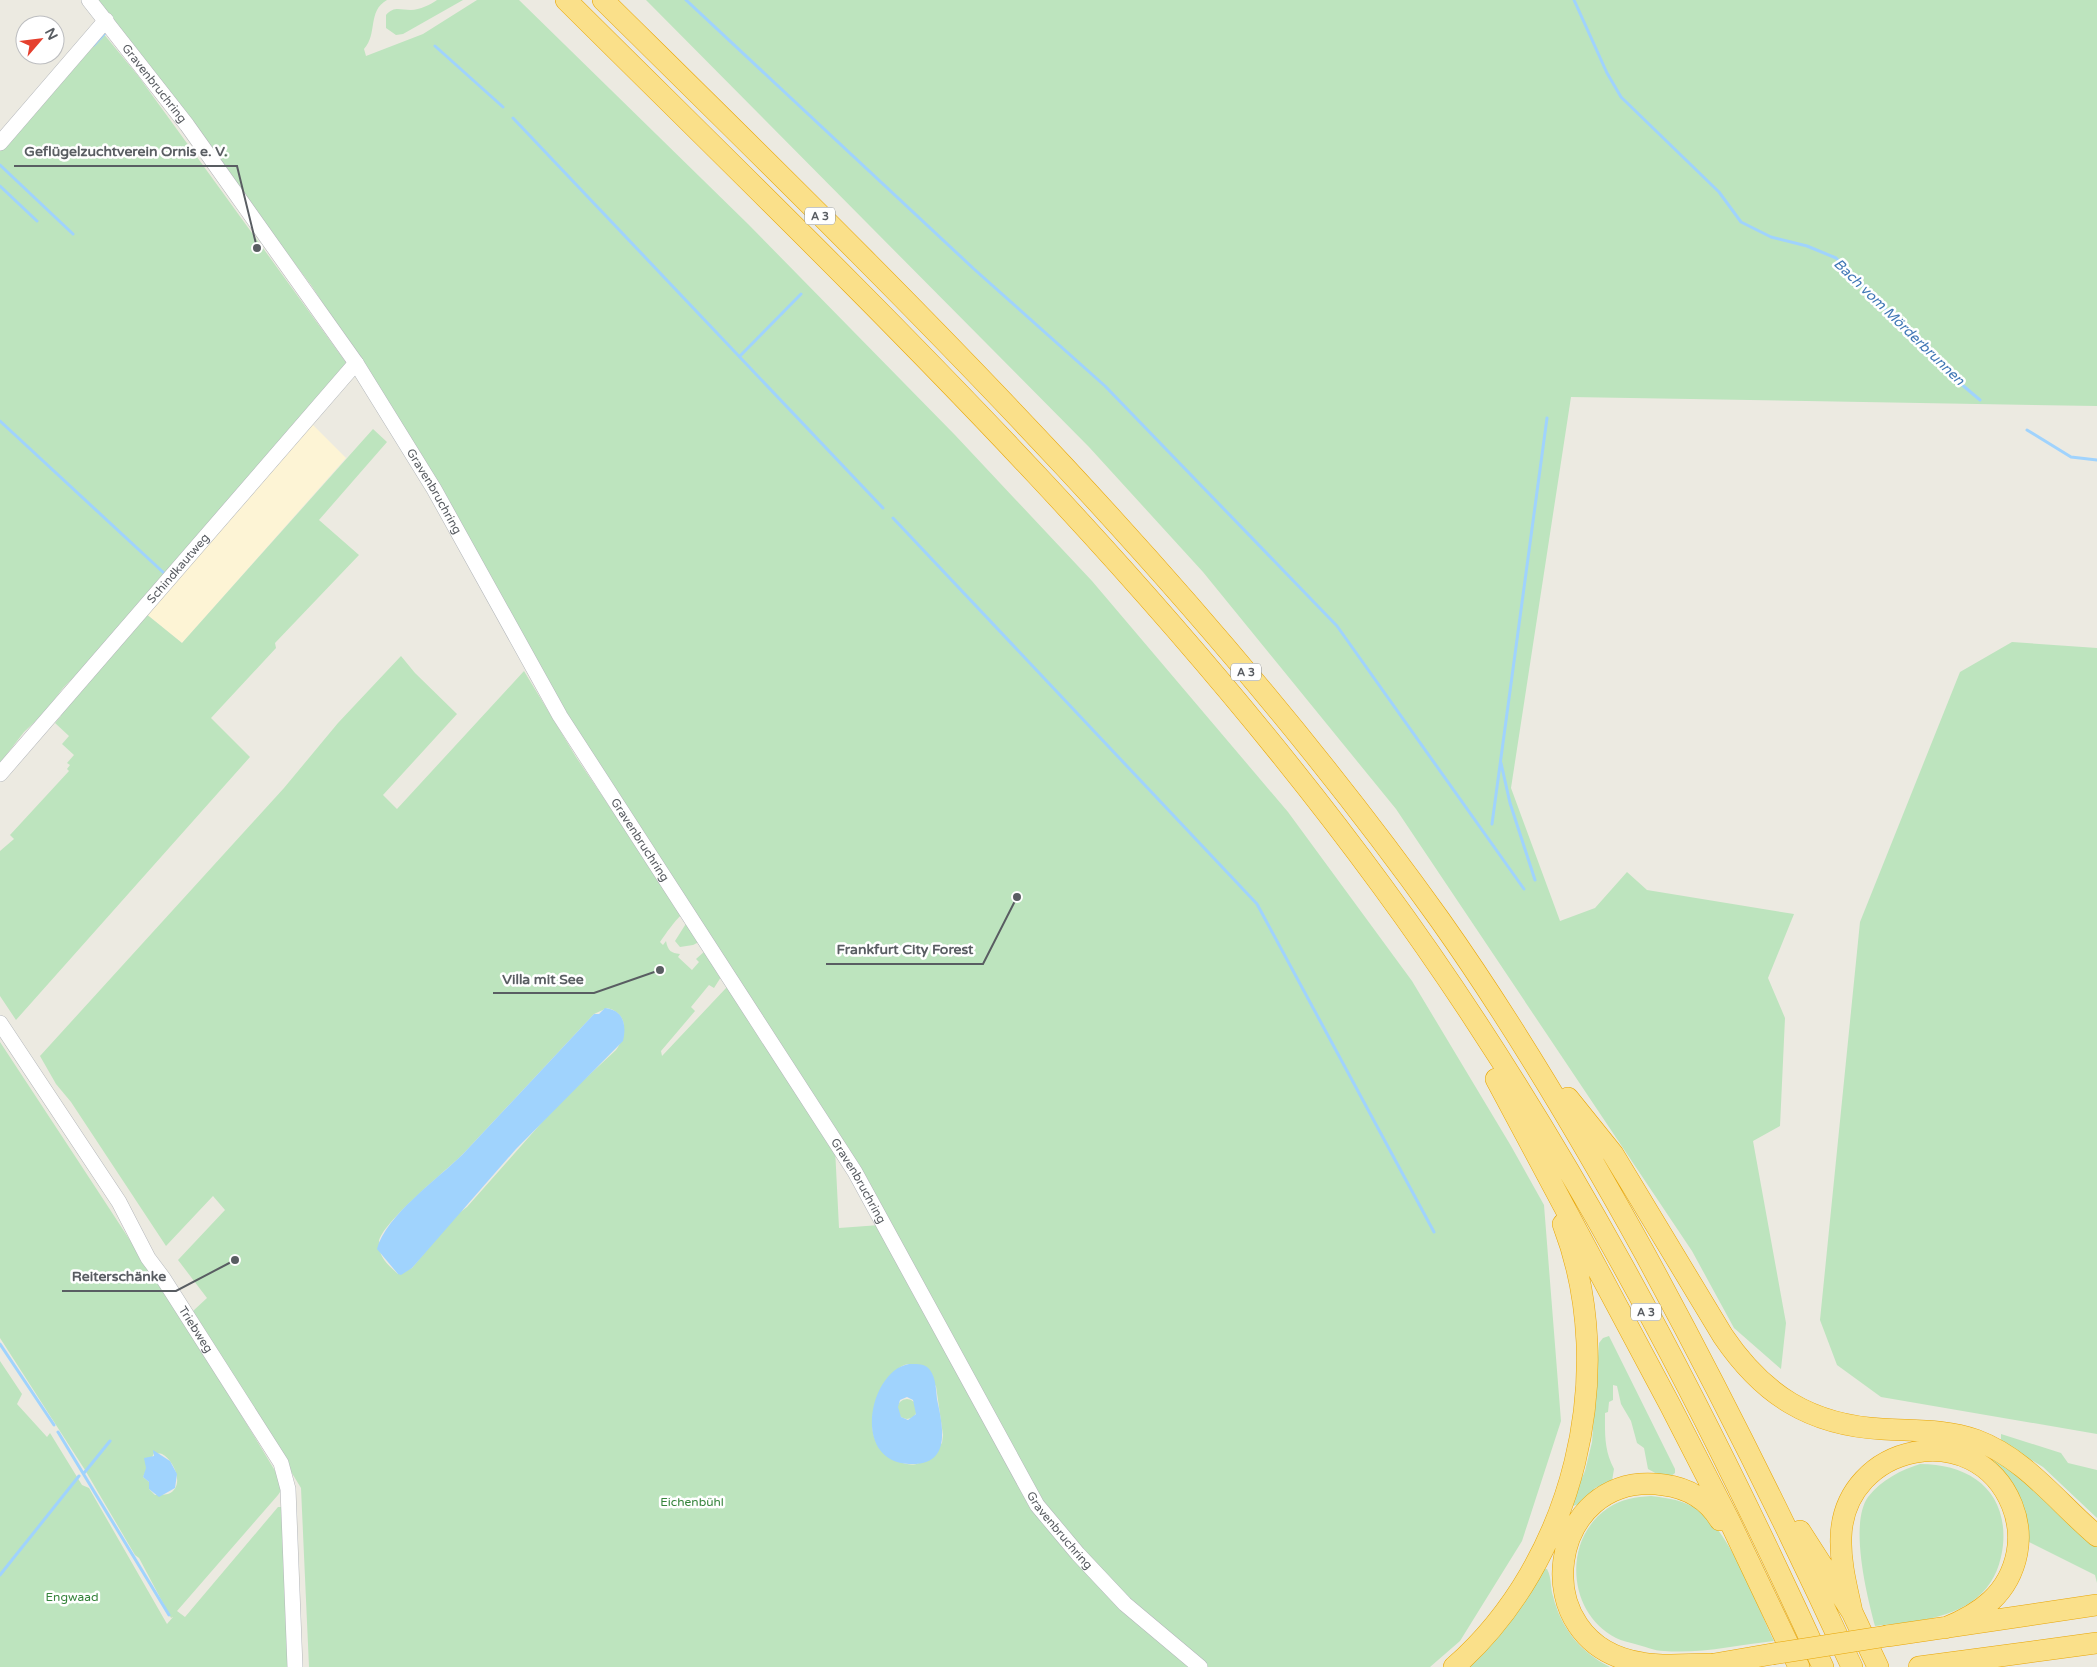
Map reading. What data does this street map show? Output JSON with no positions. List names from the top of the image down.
{
  "streets": {
    "highway": ["A 3"],
    "street": ["Gravenbruchring", "Schindkautweg", "Triebweg"]
  },
  "crossings": [
    ["Gravenbruchring", "Schindkautweg"]
  ],
  "water": ["Bach vom Mörderbrunnen"],
  "parks": ["Eichenbühl", "Engwaad"],
  "places": [
    "Geflügelzuchtverein Ornis e. V.",
    "Frankfurt City Forest",
    "Villa mit See",
    "Reiterschänke"
  ],
  "north": "top right"
}
